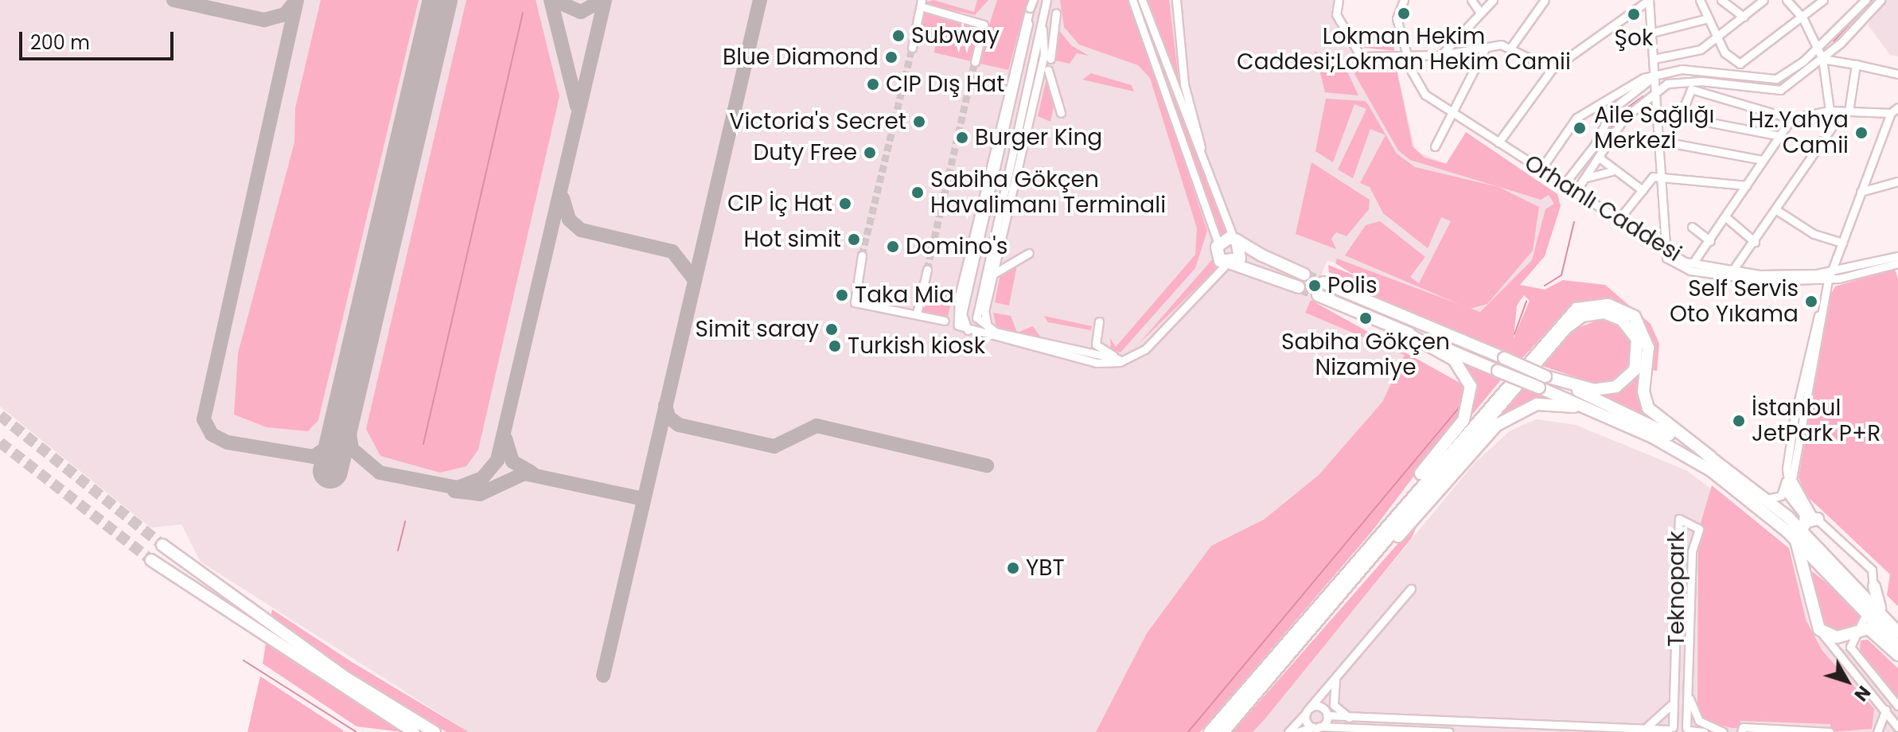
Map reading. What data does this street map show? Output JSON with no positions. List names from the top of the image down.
{
  "streets": {
    "street": ["Orhanlı Caddesi", "Teknopark"]
  },
  "places": [
    "Lokman Hekim Caddesi;Lokman Hekim Camii",
    "Şok",
    "Subway",
    "Blue Diamond",
    "CIP Dış Hat",
    "Victoria's Secret",
    "Aile Sağlığı Merkezi",
    "Hz.Yahya Camii",
    "Burger King",
    "Duty Free",
    "Sabiha Gökçen Havalimanı Terminali",
    "CIP İç Hat",
    "Hot simit",
    "Domino's",
    "Polis",
    "Taka Mia",
    "Self Servis Oto Yıkama",
    "Sabiha Gökçen Nizamiye",
    "Simit saray",
    "Turkish kiosk",
    "İstanbul JetPark P+R",
    "YBT"
  ],
  "scale_bar": "200 m",
  "north": "bottom right"
}
